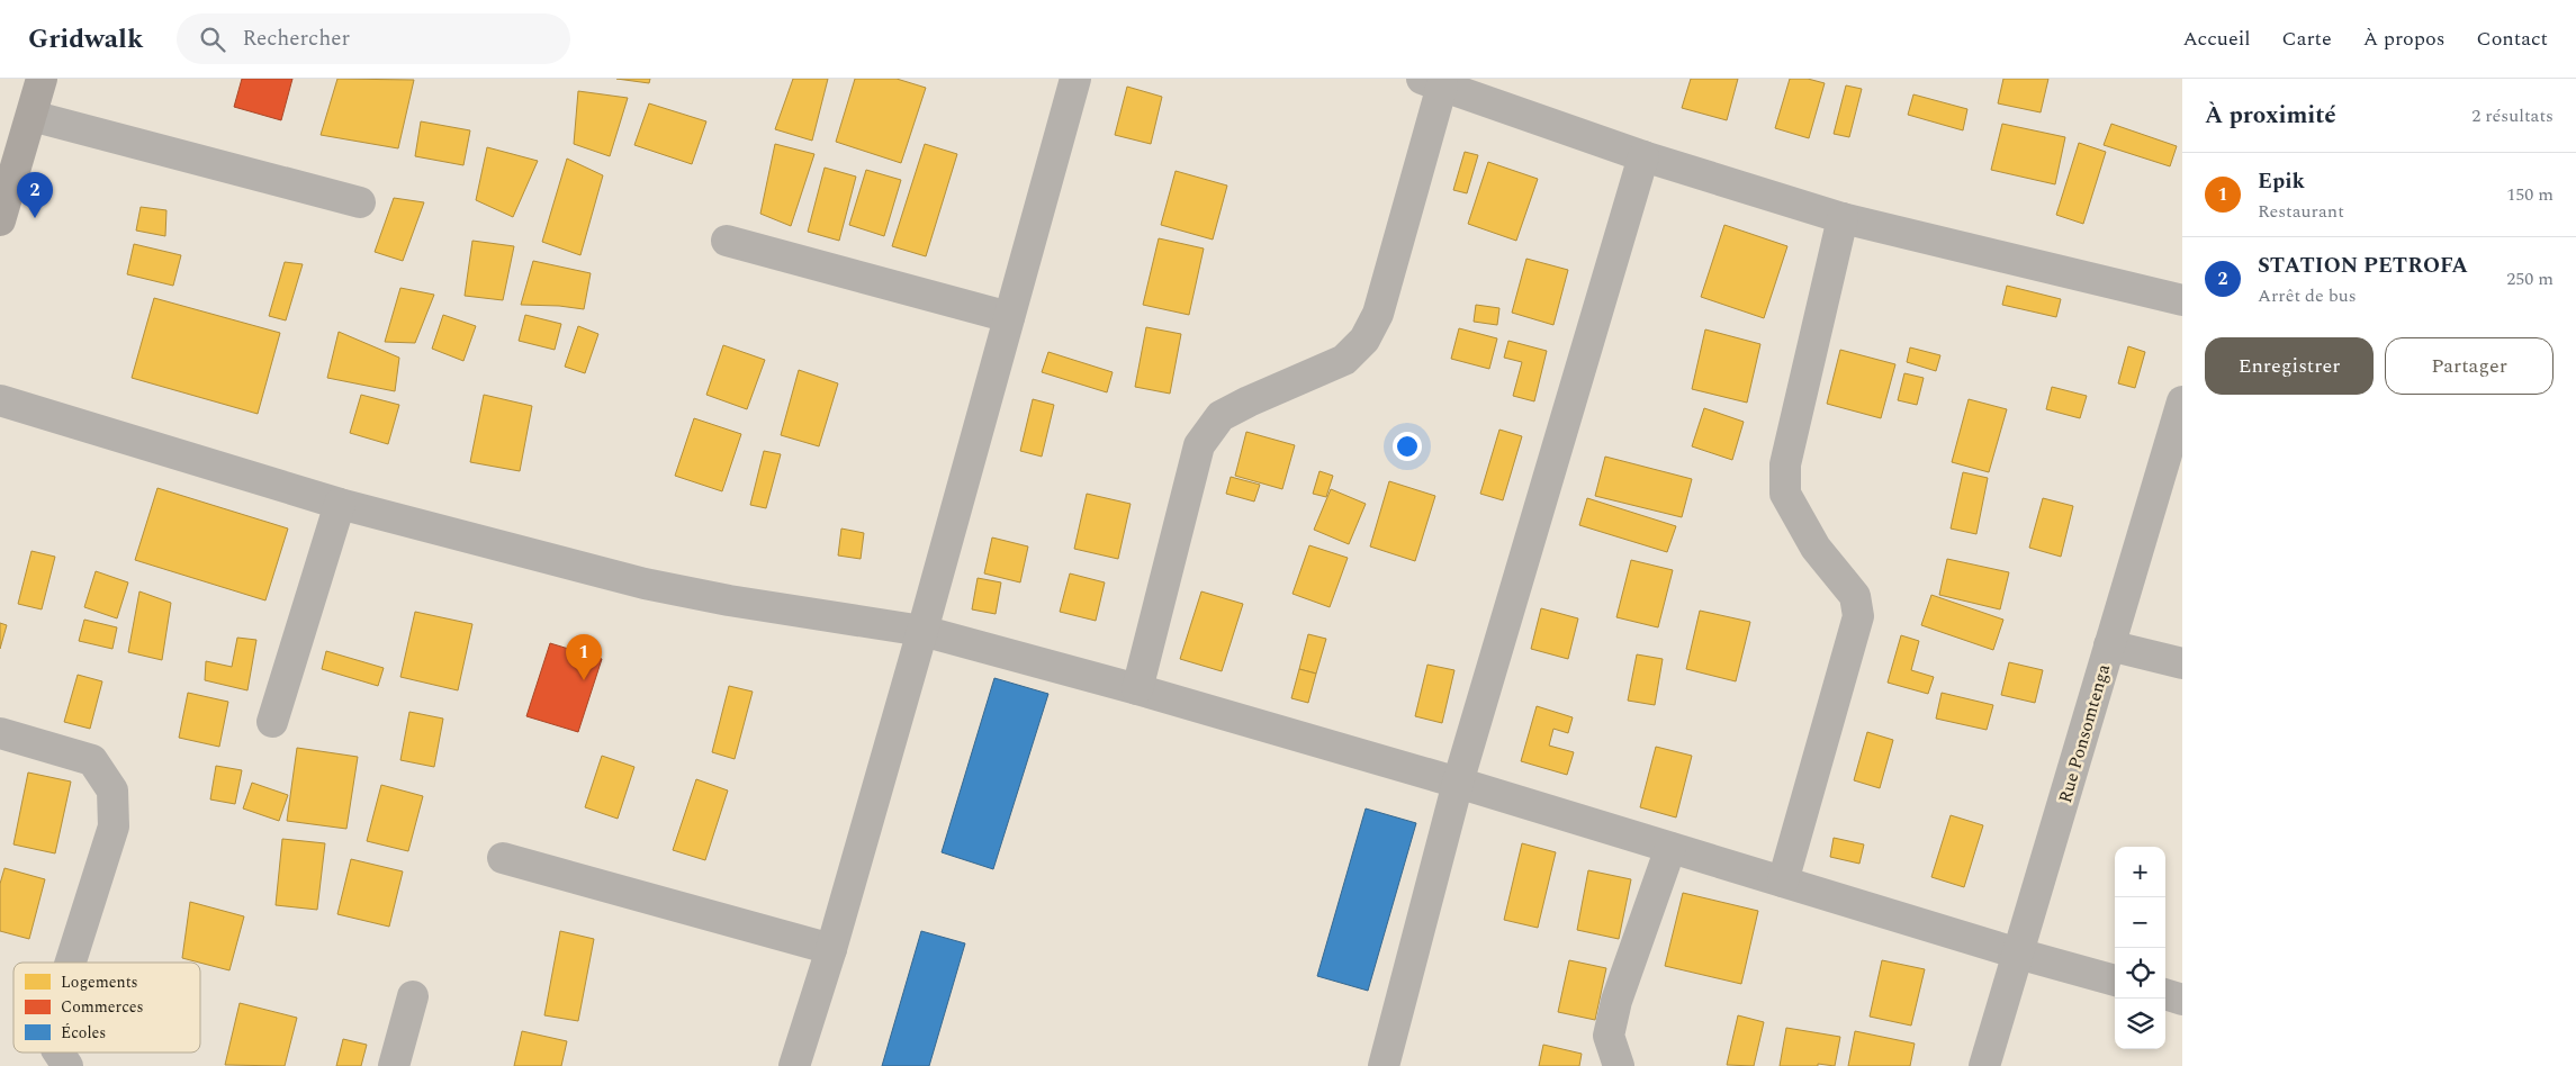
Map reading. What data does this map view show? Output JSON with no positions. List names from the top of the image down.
{
  "streets": {
    "street": ["Rue Ponsomtenga"]
  },
  "legend": ["Logements", "Commerces", "Écoles"],
  "page": {
    "header": "Gridwalk",
    "search": "Rechercher",
    "nav": [
      "Accueil",
      "Carte",
      "À propos",
      "Contact"
    ],
    "heading": ["À proximité", "2 résultats"],
    "list": [
      {
        "mark": "1",
        "name": "Epik",
        "note": "Restaurant",
        "value": "150 m"
      },
      {
        "mark": "2",
        "name": "STATION PETROFA",
        "note": "Arrêt de bus",
        "value": "250 m"
      }
    ],
    "pins": ["2", "1"],
    "buttons": ["Enregistrer", "Partager"],
    "map_buttons": ["+", "−"]
  }
}
